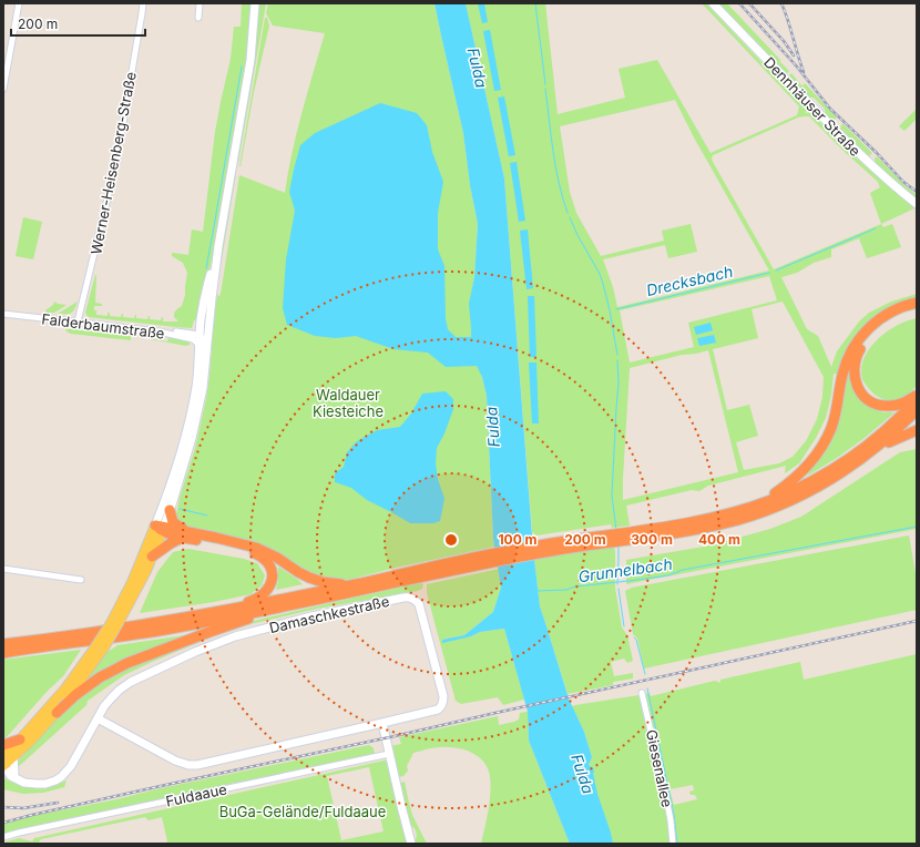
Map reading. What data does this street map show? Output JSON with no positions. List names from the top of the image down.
{
  "streets": {
    "street": [
      "Dennhäuser Straße",
      "Werner-Heisenberg-Straße",
      "Falderbaumstraße",
      "Damaschkestraße",
      "Giesenallee",
      "Fuldaaue"
    ]
  },
  "crossings": [
    ["Werner-Heisenberg-Straße", "Falderbaumstraße"]
  ],
  "water": ["Fulda", "Drecksbach", "Grunnelbach"],
  "parks": ["Waldauer Kiesteiche", "BuGa-Gelände/Fuldaaue"],
  "scale_bar": "200 m",
  "rings": [
    "100 m",
    "200 m",
    "300 m",
    "400 m"
  ]
}
